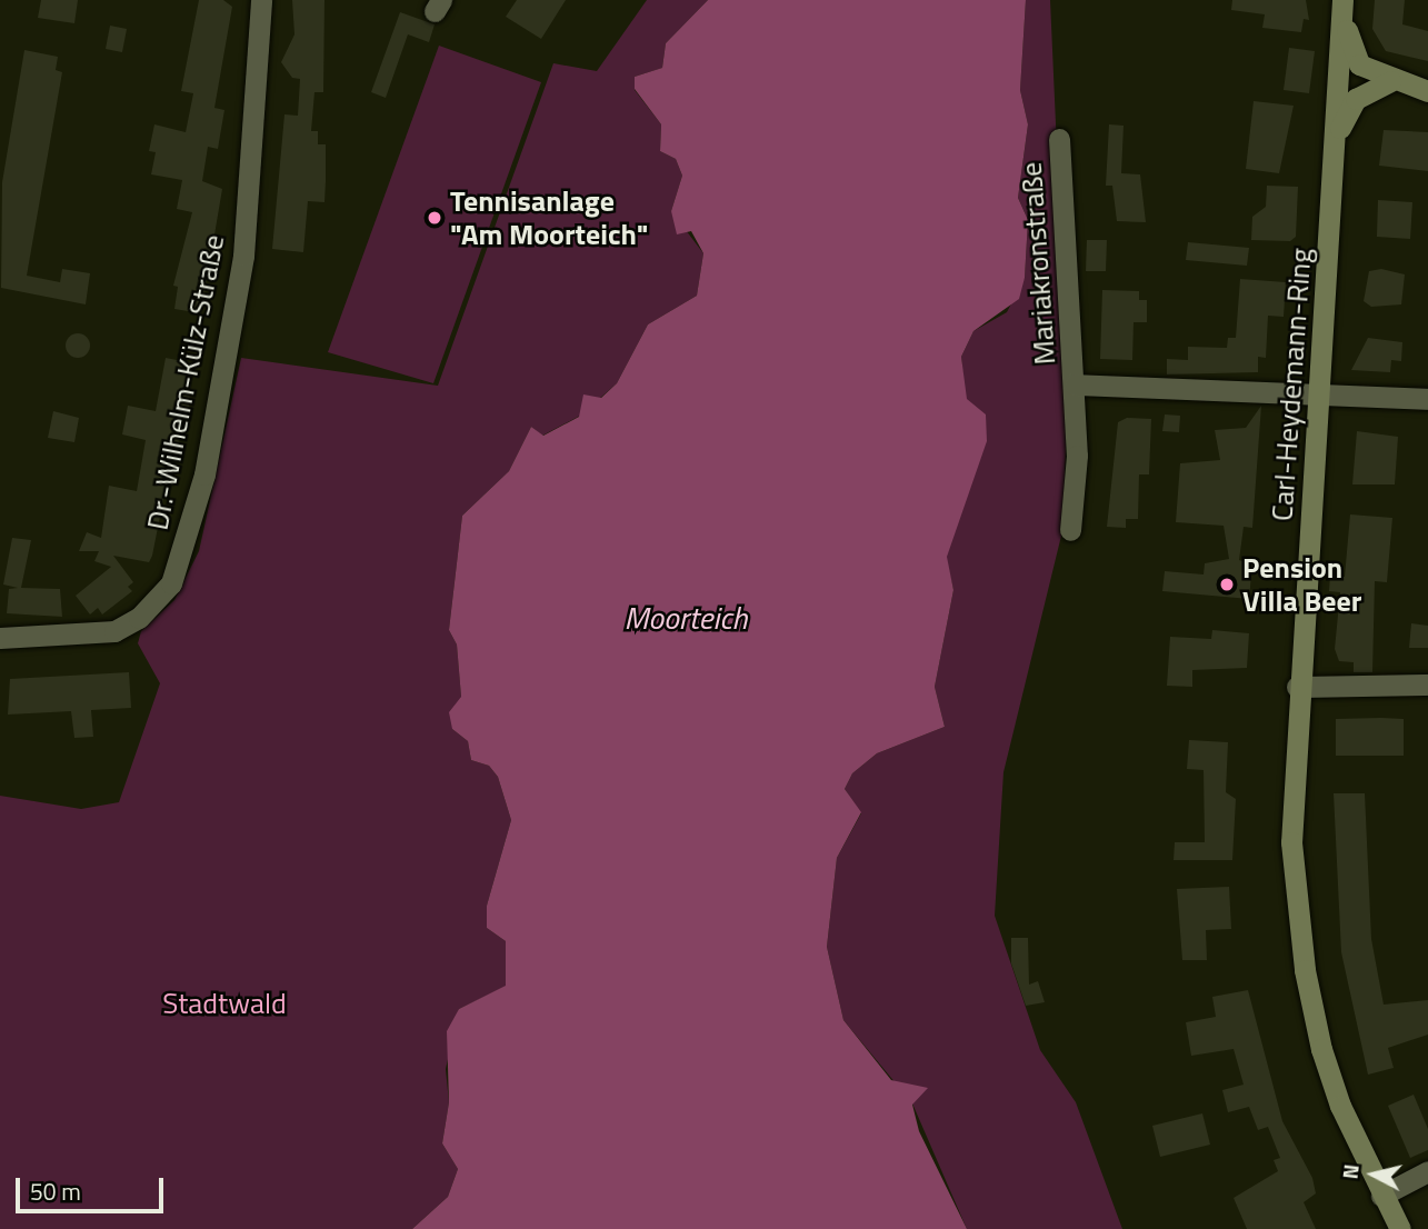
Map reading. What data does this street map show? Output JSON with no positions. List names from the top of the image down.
{
  "streets": {
    "main road": ["Carl-Heydemann-Ring"],
    "street": ["Mariakronstraße", "Dr.-Wilhelm-Külz-Straße"]
  },
  "crossings": [
    ["Mariakronstraße", "Carl-Heydemann-Ring"]
  ],
  "water": ["Moorteich"],
  "parks": ["Stadtwald"],
  "places": ["Tennisanlage \"Am Moorteich\"", "Pension Villa Beer"],
  "scale_bar": "50 m",
  "north": "left"
}
